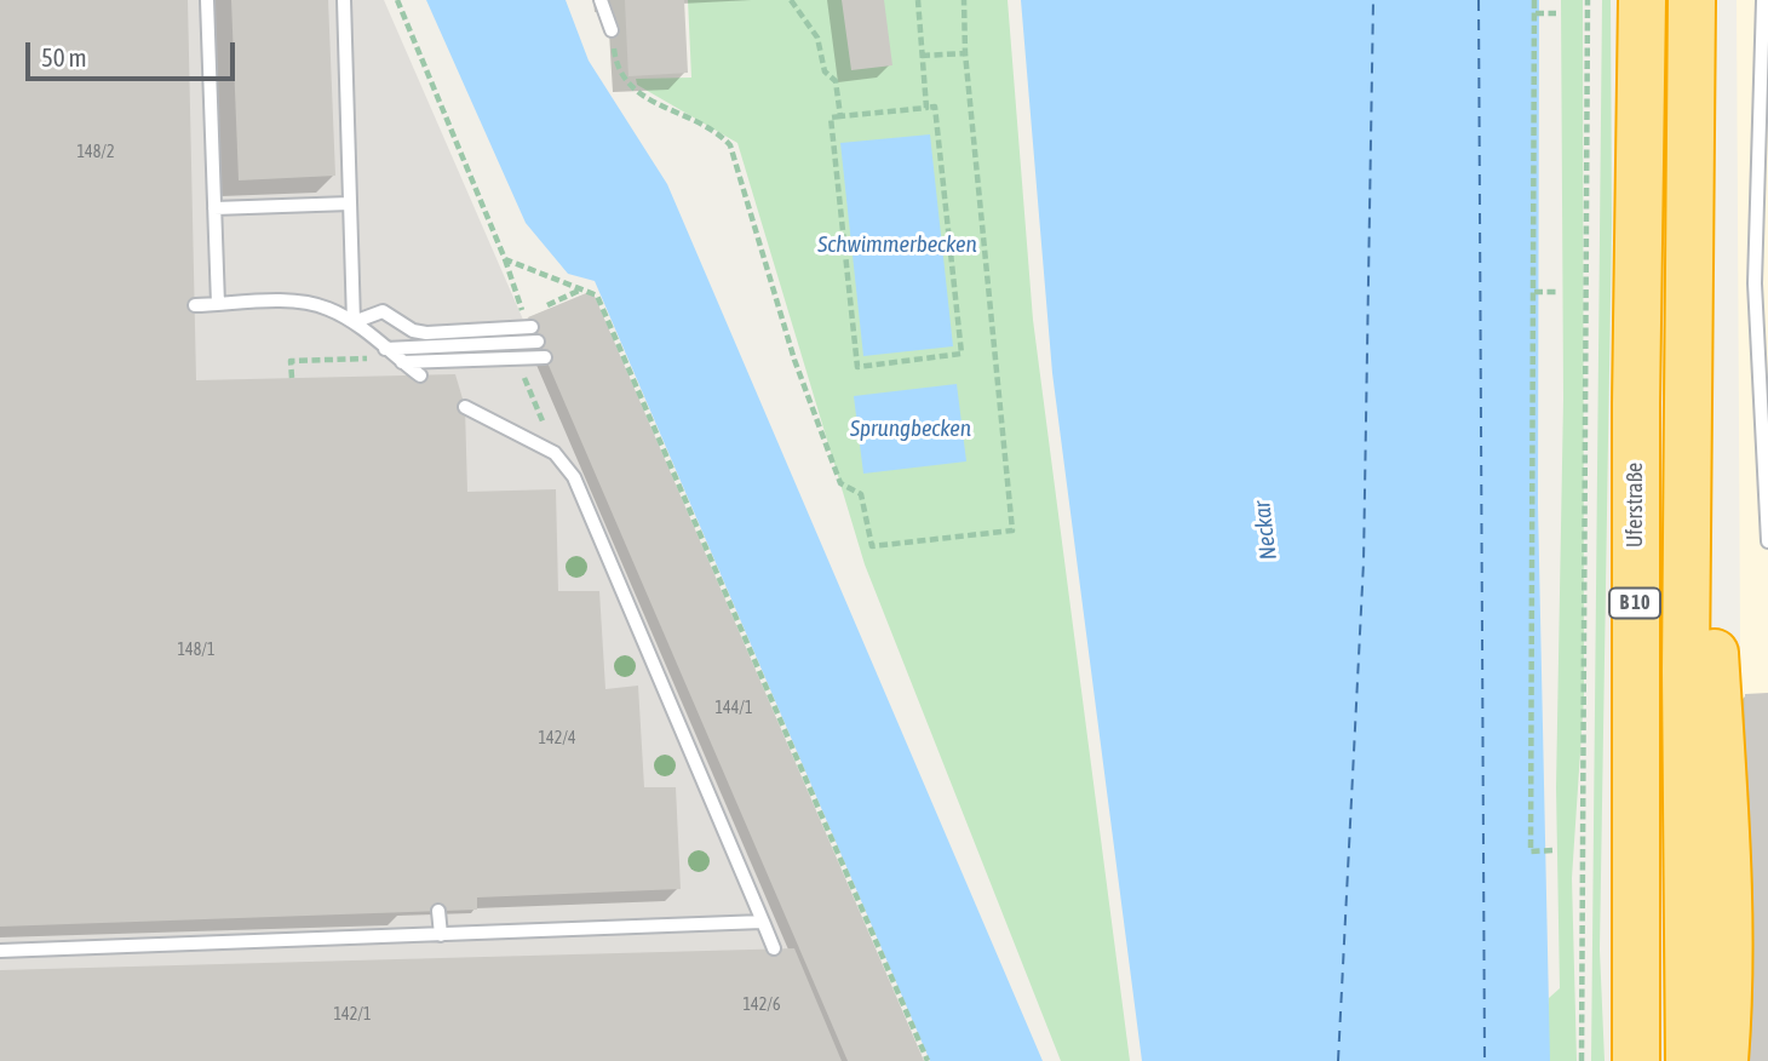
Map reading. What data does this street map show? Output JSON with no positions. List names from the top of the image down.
{
  "streets": {
    "highway": ["Uferstraße", "B 10"]
  },
  "water": ["Schwimmerbecken", "Sprungbecken", "Neckar"],
  "house_numbers": [
    "148/2",
    "148/1",
    "144/1",
    "142/4",
    "142/6",
    "142/1"
  ],
  "scale_bar": "50 m"
}
